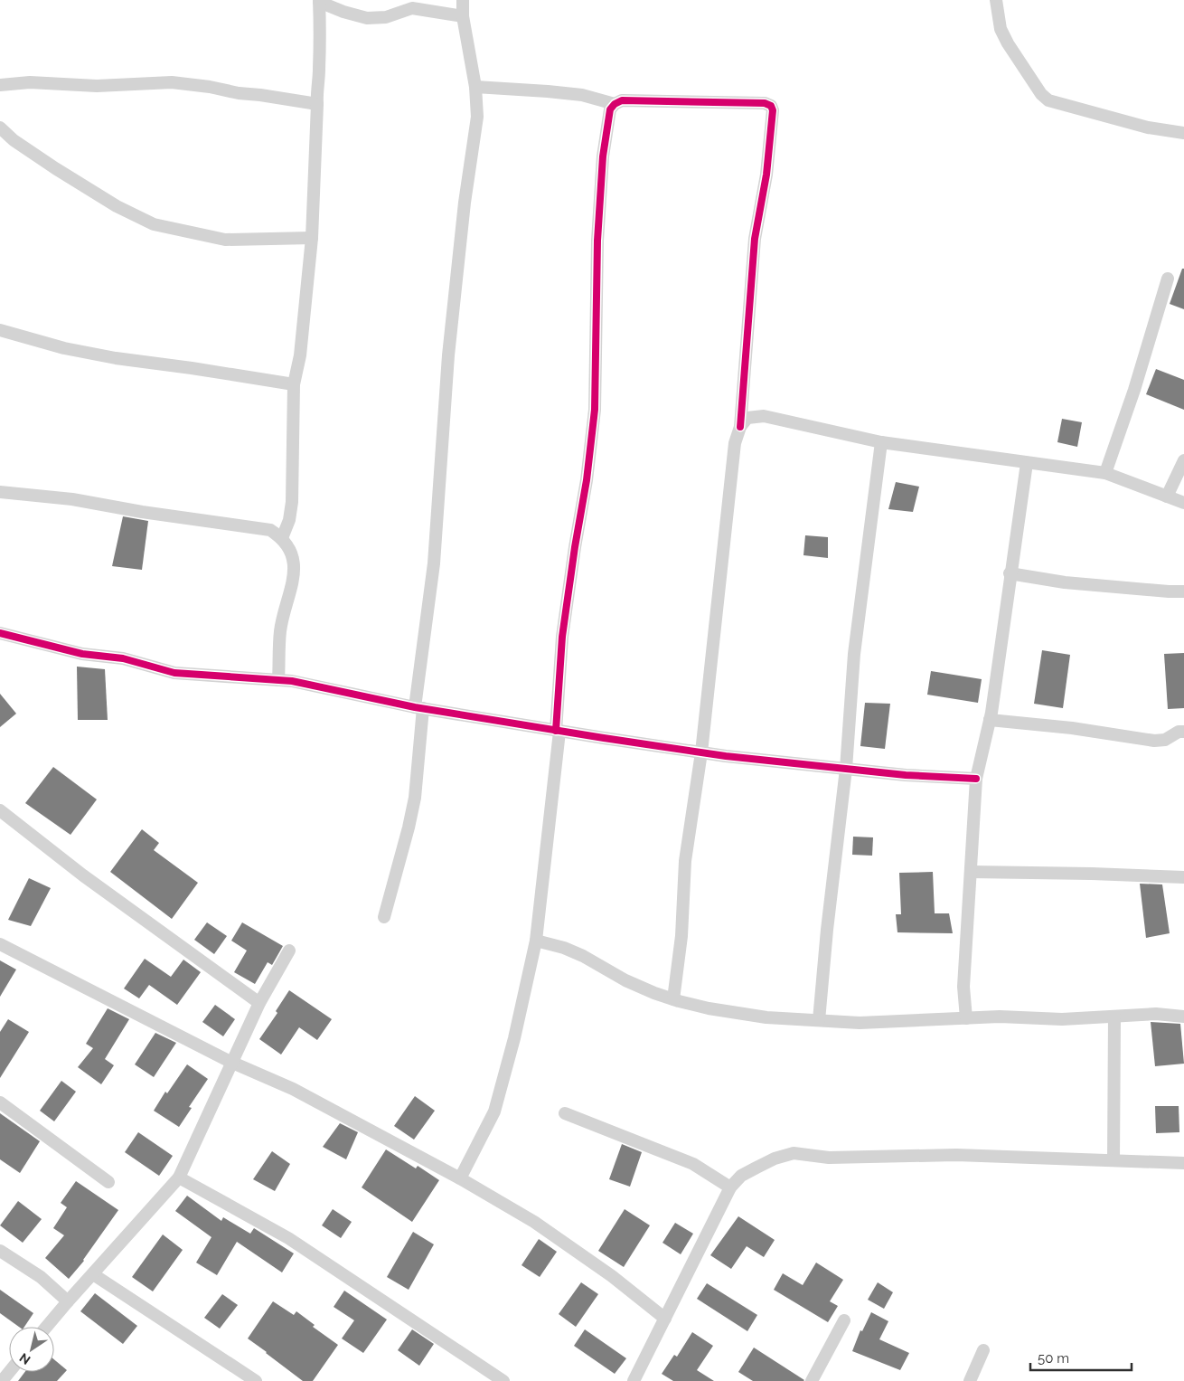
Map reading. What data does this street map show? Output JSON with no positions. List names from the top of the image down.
{
  "scale_bar": "50 m",
  "north": "bottom left"
}
